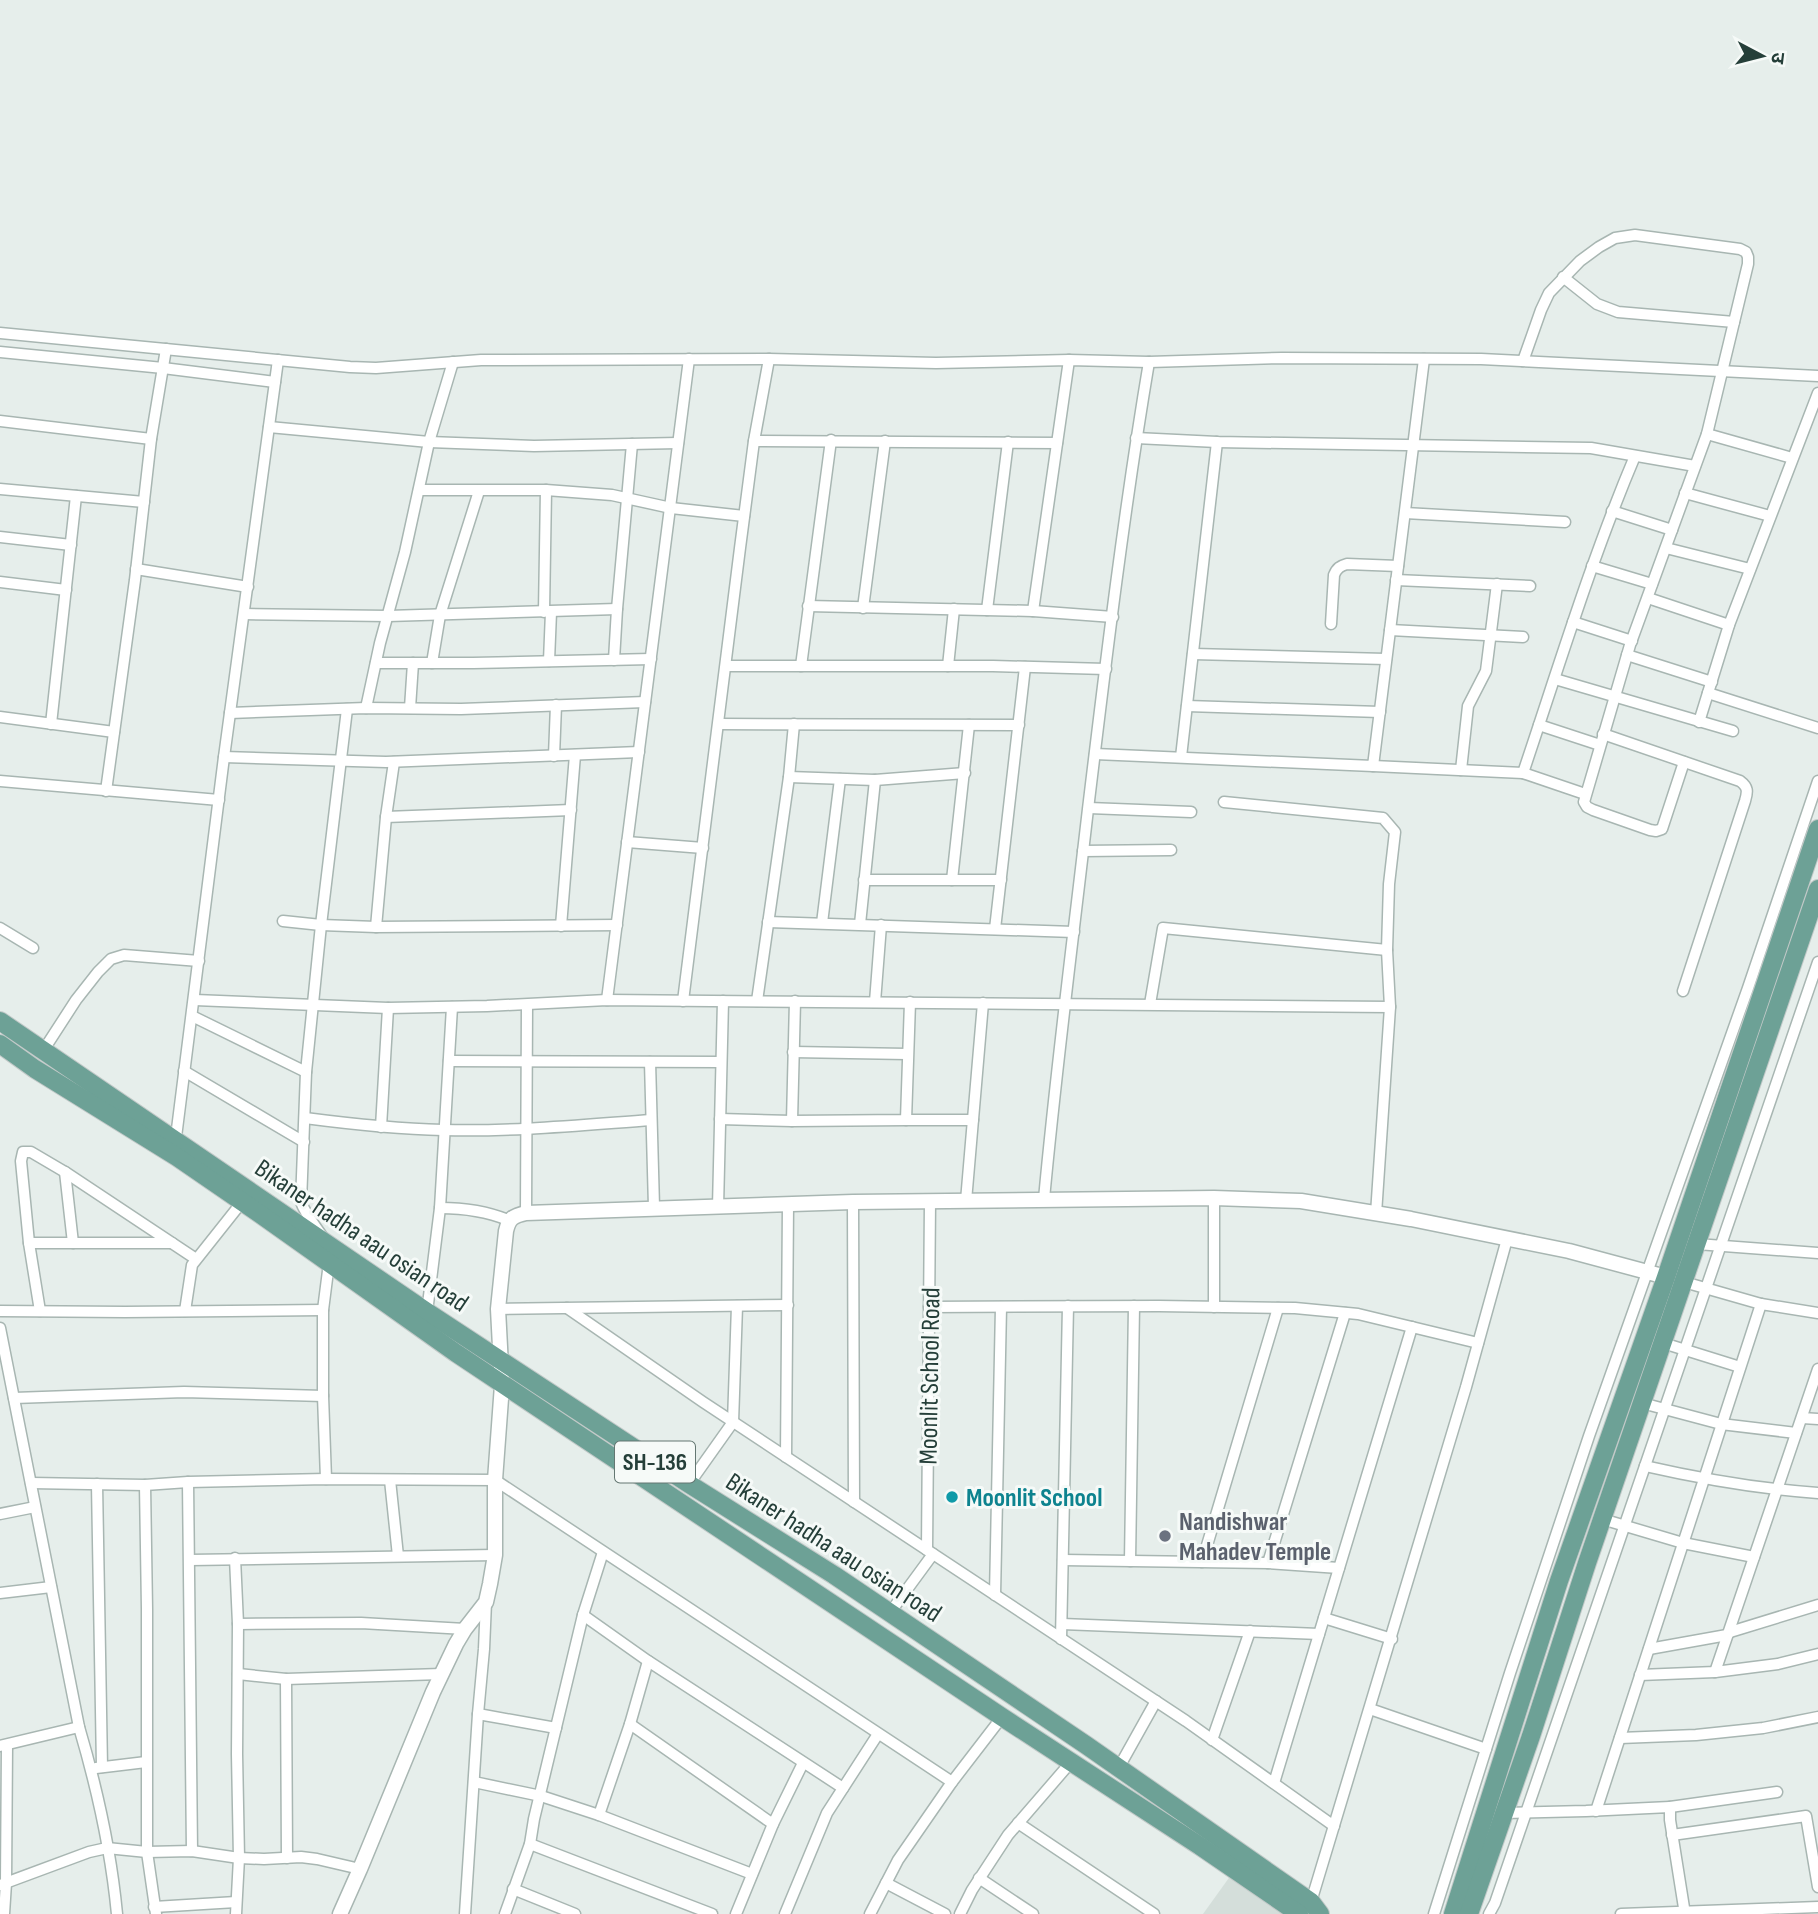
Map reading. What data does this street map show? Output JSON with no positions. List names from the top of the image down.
{
  "streets": {
    "main road": ["Bikaner hadha aau osian road", "SH-136"],
    "street": ["Moonlit School Road"]
  },
  "places": ["Moonlit School", "Nandishwar Mahadev Temple"],
  "north": "right"
}
